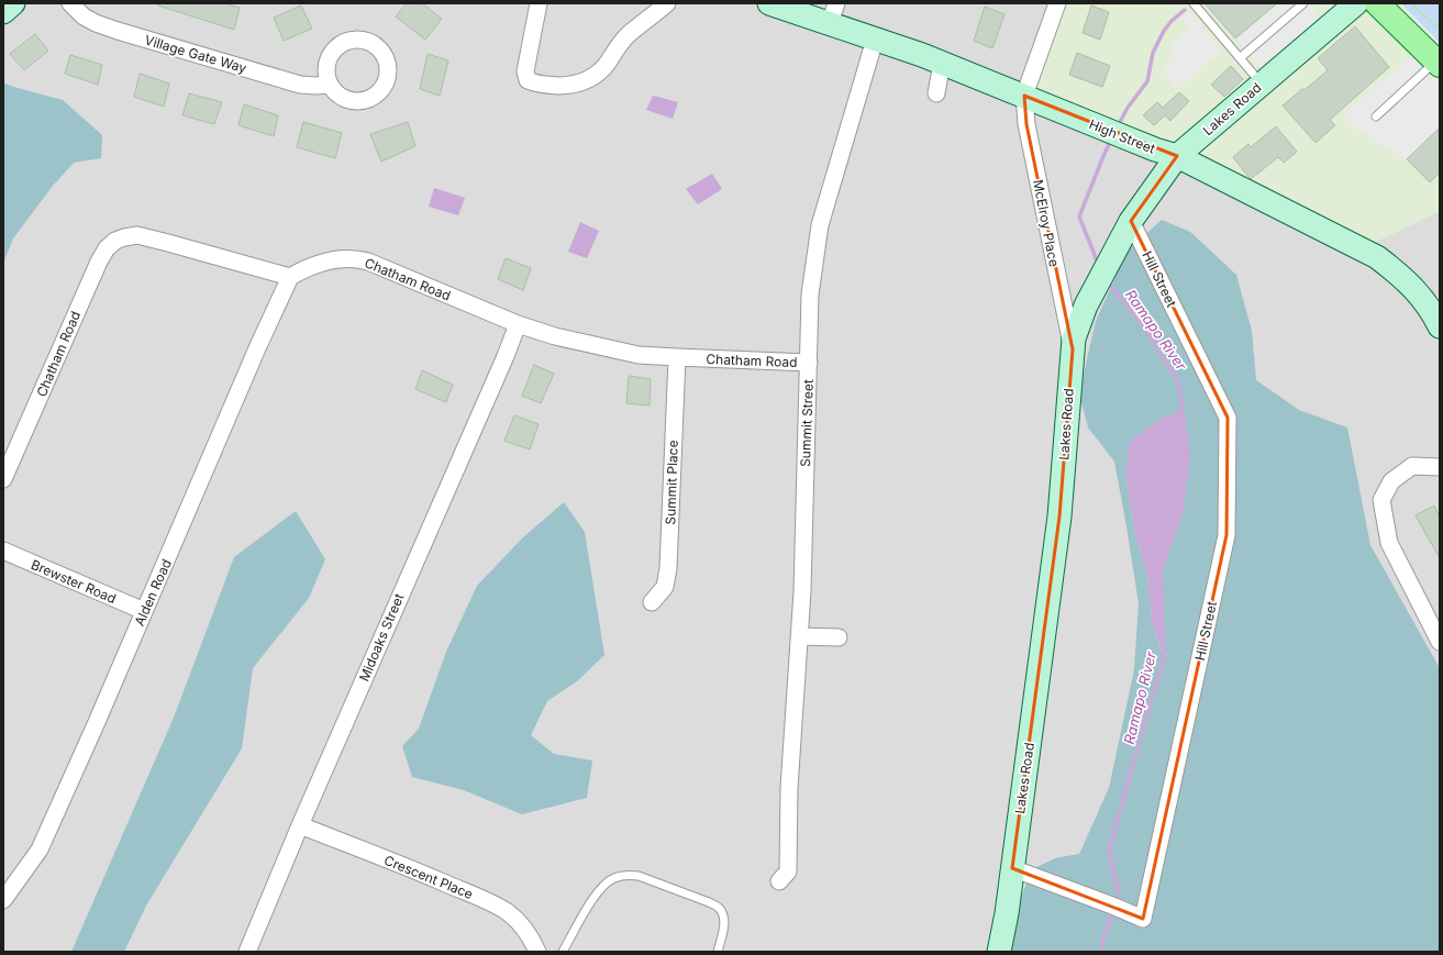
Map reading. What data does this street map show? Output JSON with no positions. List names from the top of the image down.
{
  "streets": {
    "main road": ["Lakes Road", "High Street"],
    "street": [
      "Village Gate Way",
      "McElroy Place",
      "Chatham Road",
      "Hill Street",
      "Summit Street",
      "Summit Place",
      "Brewster Road",
      "Alden Road",
      "Midoaks Street",
      "Crescent Place"
    ]
  },
  "crossings": [
    ["Lakes Road", "High Street"],
    ["Lakes Road", "McElroy Place"],
    ["Lakes Road", "Hill Street"],
    ["High Street", "McElroy Place"],
    ["High Street", "Summit Street"],
    ["Chatham Road", "Summit Street"],
    ["Chatham Road", "Summit Place"],
    ["Chatham Road", "Alden Road"],
    ["Chatham Road", "Midoaks Street"],
    ["Brewster Road", "Alden Road"],
    ["Midoaks Street", "Crescent Place"]
  ],
  "water": ["Ramapo River"]
}
